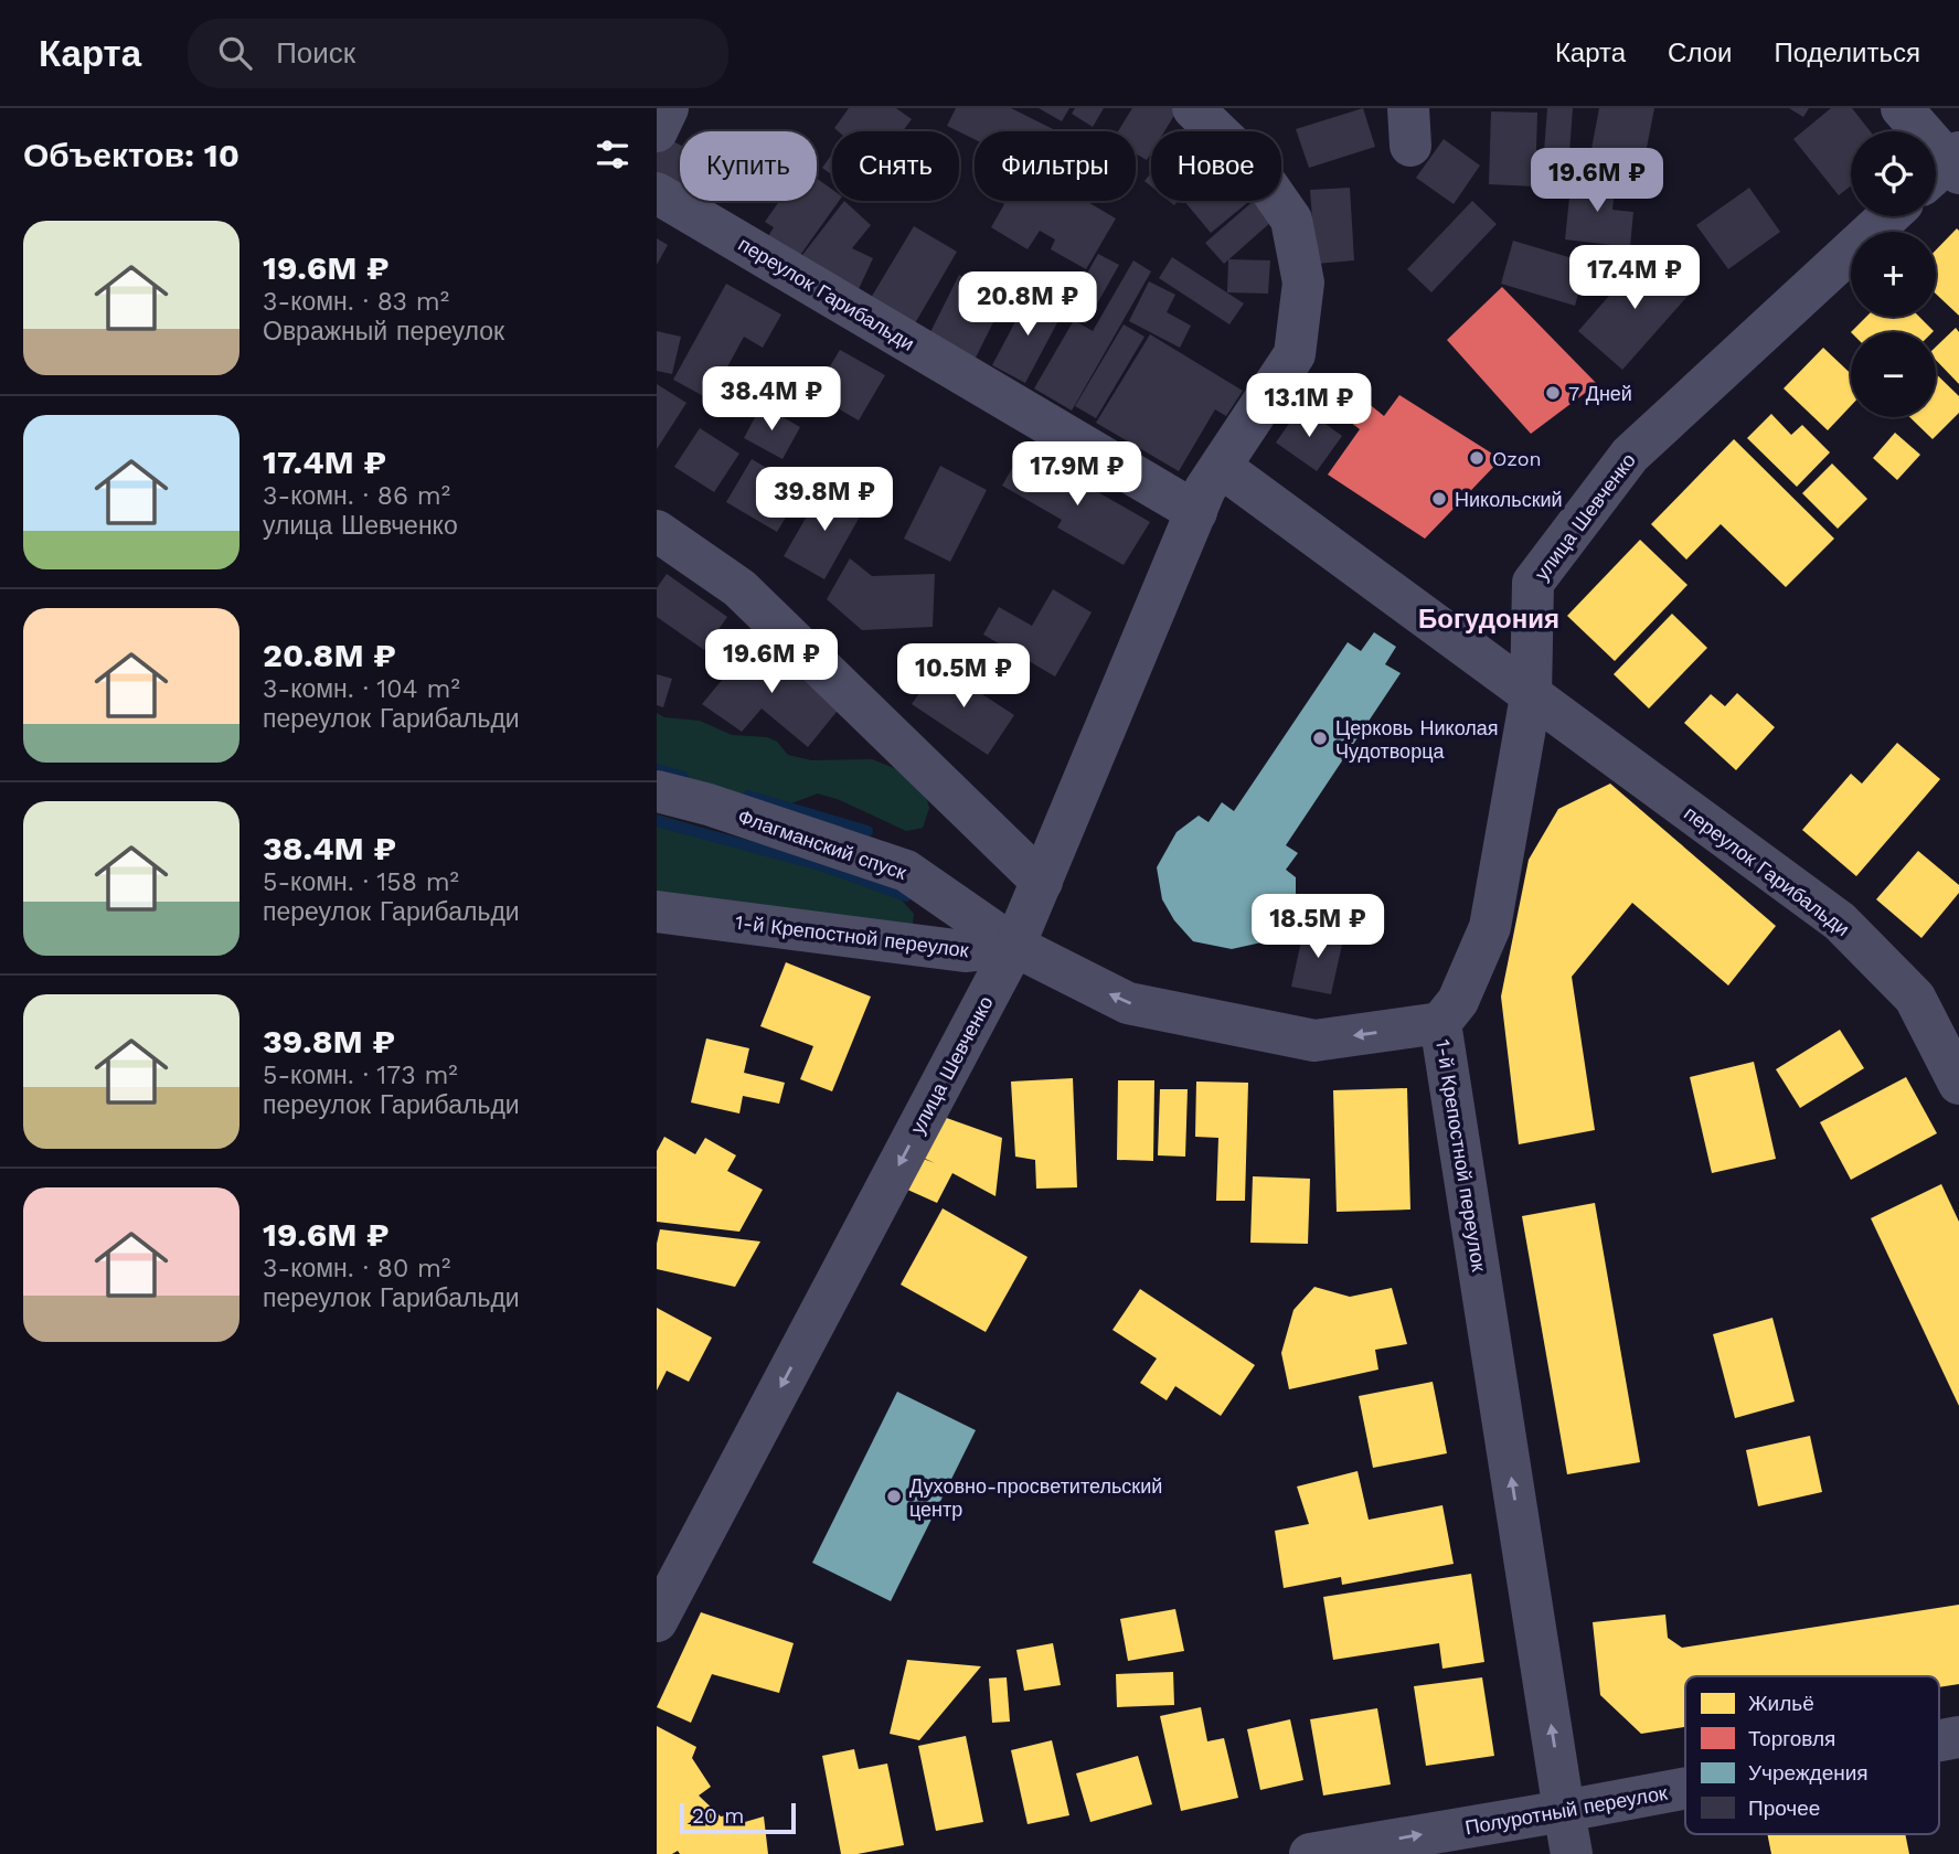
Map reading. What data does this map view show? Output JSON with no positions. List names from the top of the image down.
{
  "streets": {
    "street": [
      "переулок Гарибальди",
      "улица Шевченко",
      "Флагманский спуск",
      "1-й Крепостной переулок",
      "Полуротный переулок"
    ]
  },
  "crossings": [
    ["переулок Гарибальди", "улица Шевченко"],
    ["улица Шевченко", "Флагманский спуск"],
    ["улица Шевченко", "1-й Крепостной переулок"],
    ["Флагманский спуск", "1-й Крепостной переулок"],
    ["1-й Крепостной переулок", "Полуротный переулок"]
  ],
  "one_way": ["1-й Крепостной переулок", "Полуротный переулок"],
  "districts": ["Богудония"],
  "places": [
    "7 Дней",
    "Ozon",
    "Никольский",
    "Церковь Николая Чудотворца",
    "Духовно-просветительский центр"
  ],
  "legend": [
    "Жильё",
    "Торговля",
    "Учреждения",
    "Прочее"
  ],
  "scale_bar": "20 m",
  "page": {
    "header": "Карта",
    "search": "Поиск",
    "nav": ["Карта", "Слои", "Поделиться"],
    "heading": "Объектов: 10",
    "map_buttons": ["+", "−"],
    "chip": [
      "Купить",
      "Снять",
      "Фильтры",
      "Новое"
    ],
    "price": [
      "19.6M ₽",
      "17.4M ₽",
      "20.8M ₽",
      "38.4M ₽",
      "13.1M ₽",
      "17.9M ₽",
      "39.8M ₽",
      "19.6M ₽",
      "10.5M ₽",
      "18.5M ₽"
    ],
    "list": [
      {
        "name": "19.6M ₽",
        "note": "3-комн. · 83 m² · Овражный переулок"
      },
      {
        "name": "17.4M ₽",
        "note": "3-комн. · 86 m² · улица Шевченко"
      },
      {
        "name": "20.8M ₽",
        "note": "3-комн. · 104 m² · переулок Гарибальди"
      },
      {
        "name": "38.4M ₽",
        "note": "5-комн. · 158 m² · переулок Гарибальди"
      },
      {
        "name": "39.8M ₽",
        "note": "5-комн. · 173 m² · переулок Гарибальди"
      },
      {
        "name": "19.6M ₽",
        "note": "3-комн. · 80 m² · переулок Гарибальди"
      }
    ],
    "scale": "20 m"
  }
}
